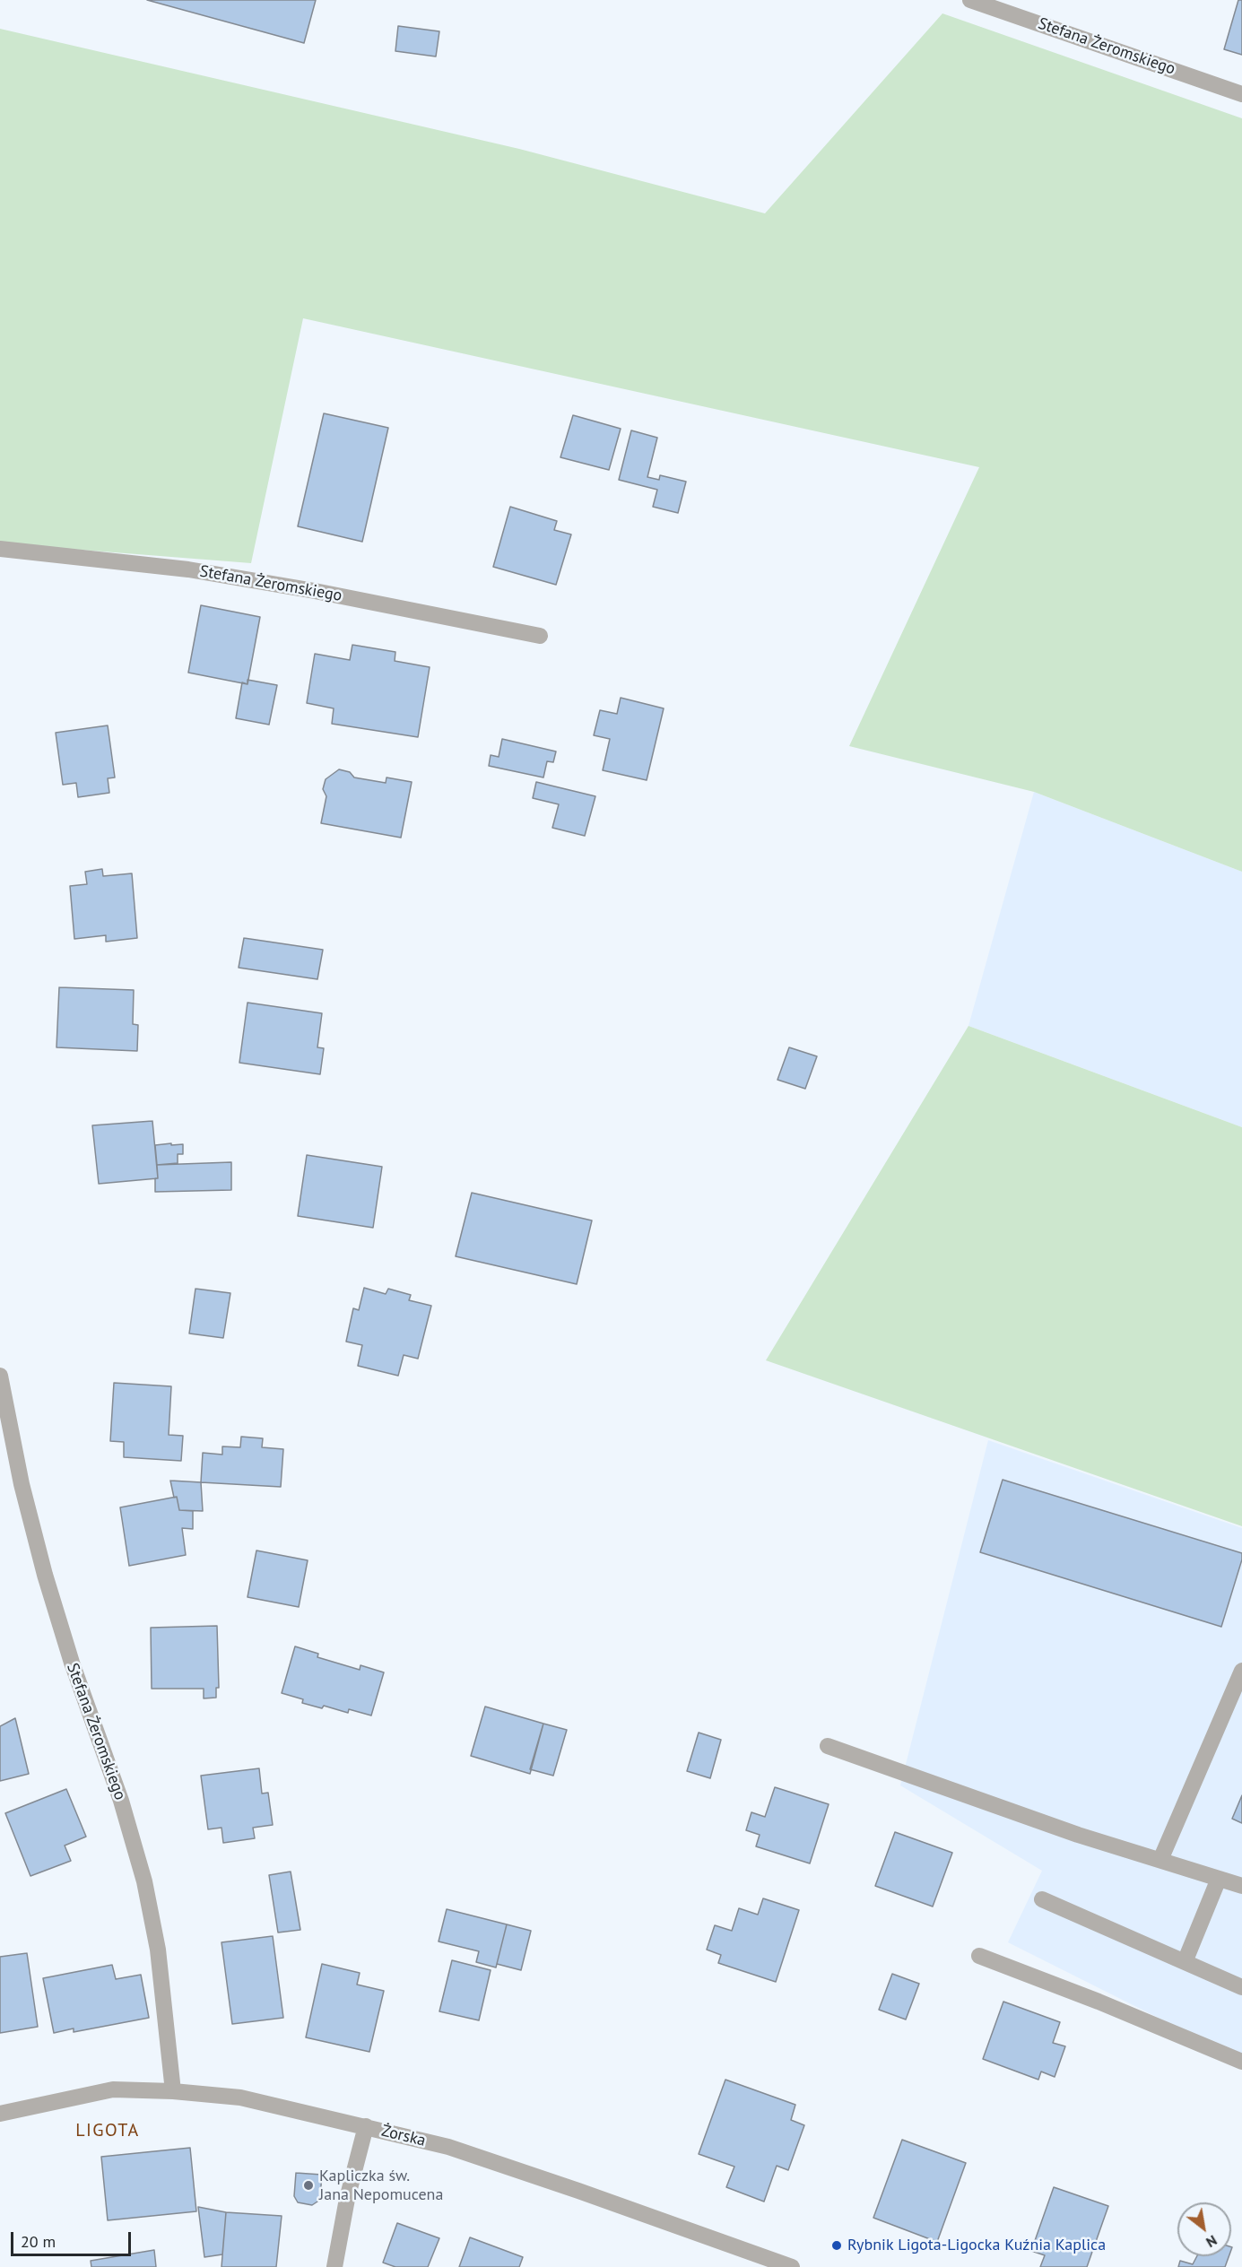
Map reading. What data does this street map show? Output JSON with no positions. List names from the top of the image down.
{
  "streets": {
    "street": ["Stefana Żeromskiego", "Żorska"]
  },
  "crossings": [
    ["Stefana Żeromskiego", "Żorska"]
  ],
  "districts": ["LIGOTA"],
  "places": ["Kapliczka św. Jana Nepomucena", "Rybnik Ligota-Ligocka Kuźnia Kaplica"],
  "scale_bar": "20 m",
  "north": "bottom right"
}
